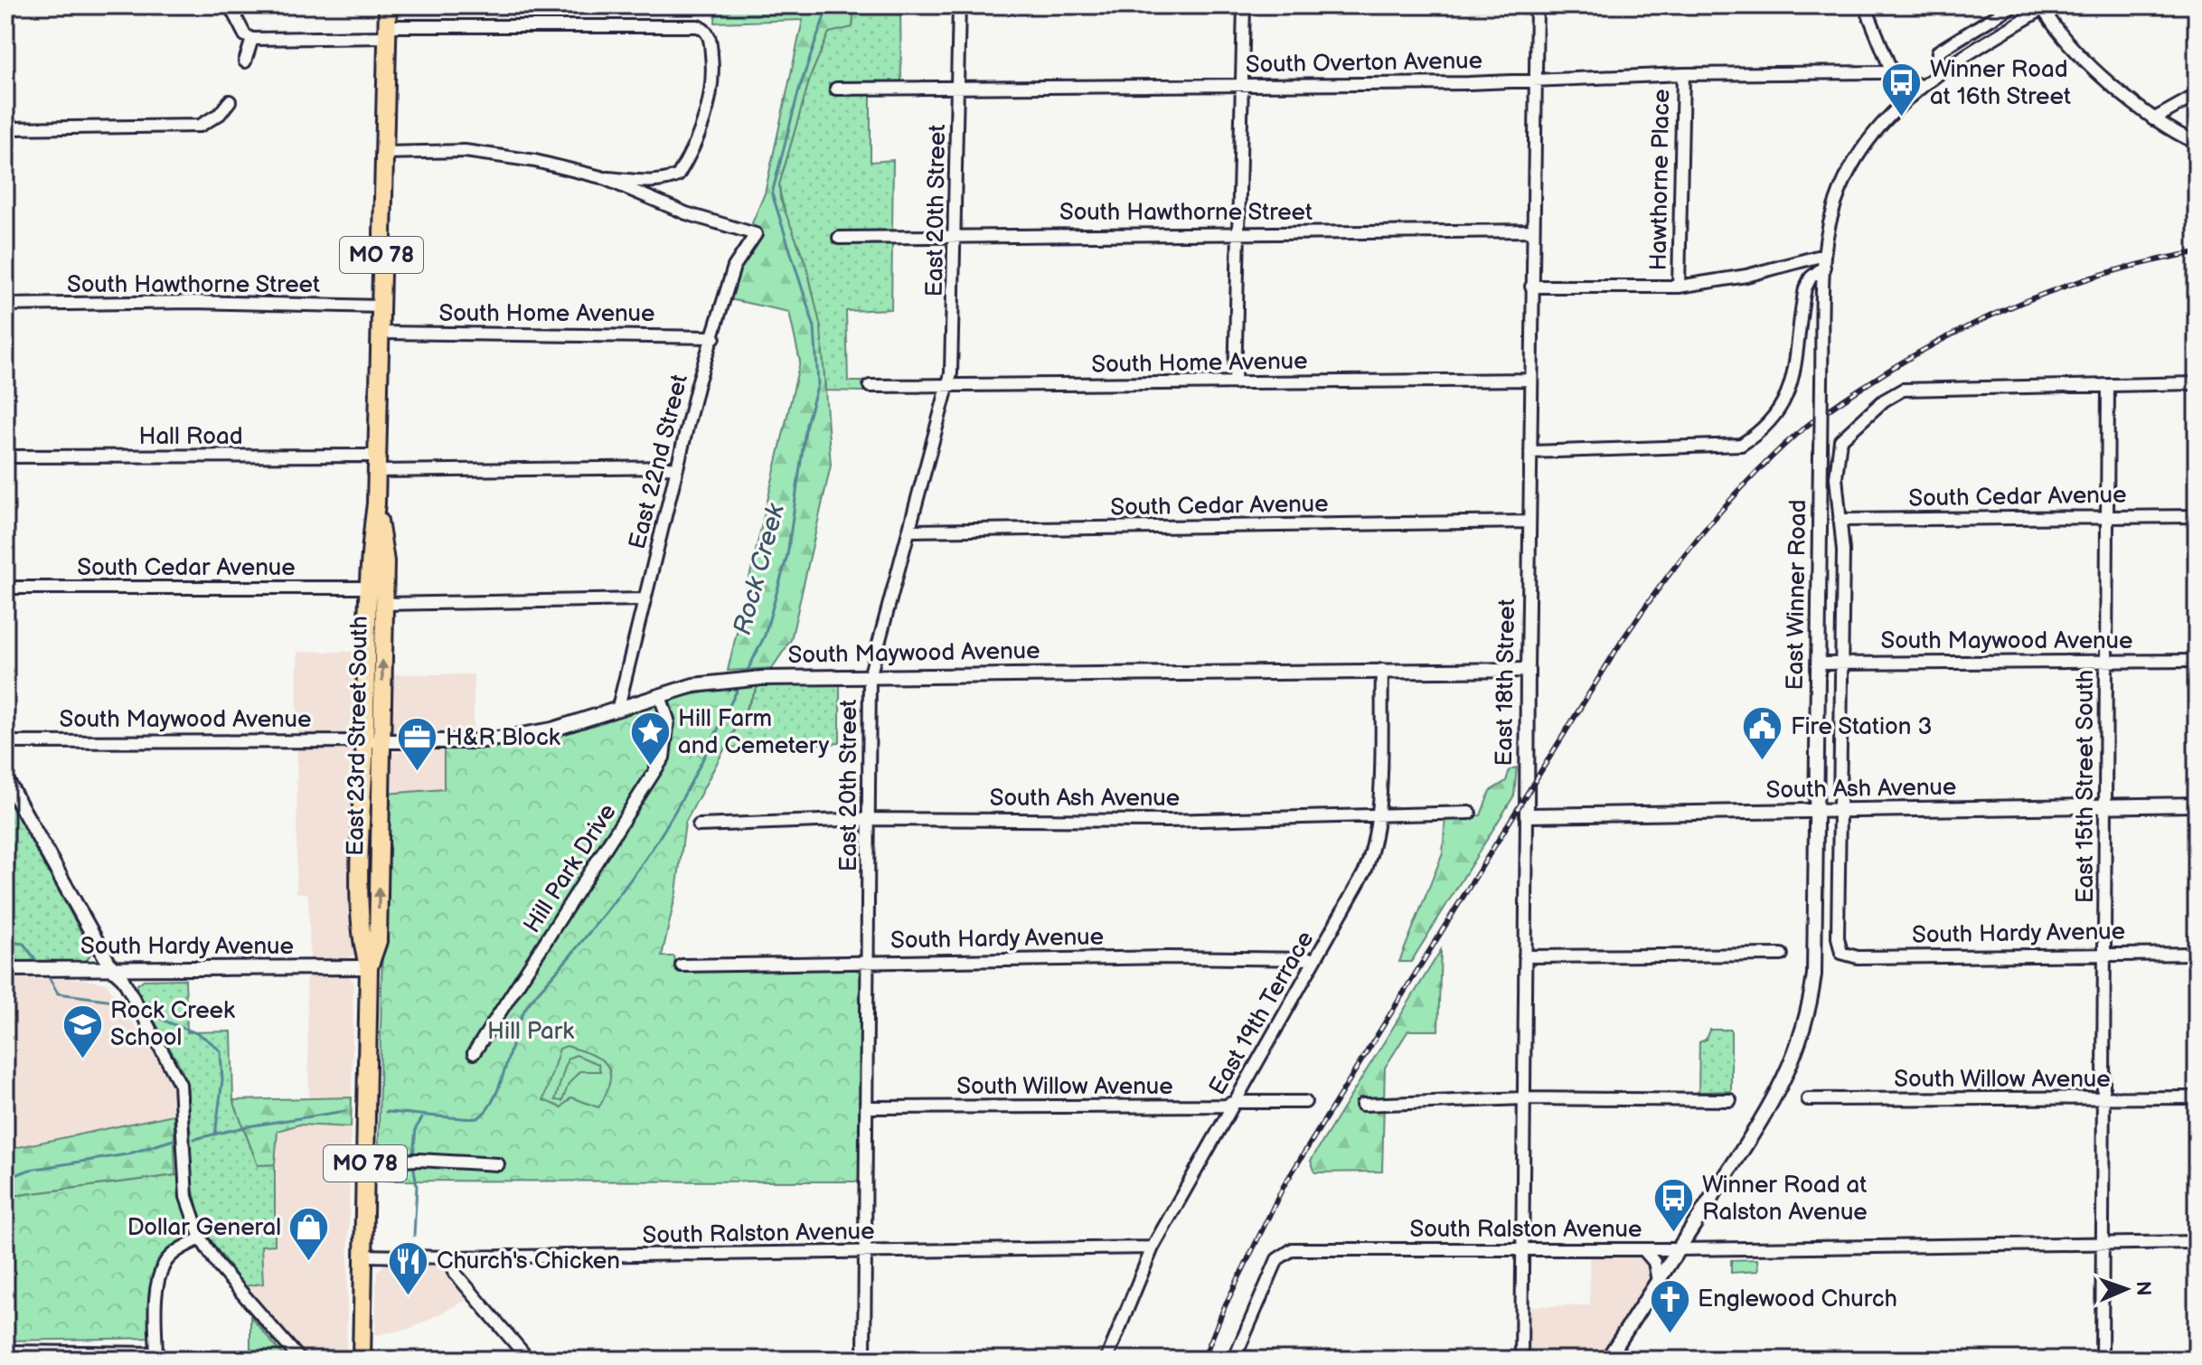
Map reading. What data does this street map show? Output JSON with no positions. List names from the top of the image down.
{
  "streets": {
    "main road": ["MO 78", "East 23rd Street South"],
    "street": [
      "South Overton Avenue",
      "Hawthorne Place",
      "East 20th Street",
      "South Hawthorne Street",
      "South Home Avenue",
      "Hall Road",
      "East 22nd Street",
      "South Cedar Avenue",
      "East Winner Road",
      "South Maywood Avenue",
      "East 18th Street",
      "East 15th Street South",
      "South Ash Avenue",
      "Hill Park Drive",
      "South Hardy Avenue",
      "East 19th Terrace",
      "South Willow Avenue",
      "South Ralston Avenue"
    ]
  },
  "crossings": [
    ["South Overton Avenue", "Hawthorne Place"],
    ["South Overton Avenue", "East 20th Street"],
    ["South Overton Avenue", "East 18th Street"],
    ["East 20th Street", "South Hawthorne Street"],
    ["East 20th Street", "South Home Avenue"],
    ["East 20th Street", "South Cedar Avenue"],
    ["East 20th Street", "South Maywood Avenue"],
    ["East 20th Street", "South Ash Avenue"],
    ["East 20th Street", "South Hardy Avenue"],
    ["East 20th Street", "South Willow Avenue"],
    ["East 20th Street", "South Ralston Avenue"],
    ["South Hawthorne Street", "East 18th Street"],
    ["South Hawthorne Street", "East 23rd Street South"],
    ["South Home Avenue", "East 22nd Street"],
    ["South Home Avenue", "East 18th Street"],
    ["South Home Avenue", "East 23rd Street South"],
    ["Hall Road", "East 22nd Street"],
    ["Hall Road", "East 23rd Street South"],
    ["East 22nd Street", "South Maywood Avenue"],
    ["South Cedar Avenue", "East 18th Street"],
    ["South Cedar Avenue", "East 23rd Street South"],
    ["South Cedar Avenue", "East 15th Street South"],
    ["East Winner Road", "South Maywood Avenue"],
    ["East Winner Road", "South Ash Avenue"],
    ["East Winner Road", "South Ralston Avenue"],
    ["South Maywood Avenue", "East 18th Street"],
    ["South Maywood Avenue", "East 23rd Street South"],
    ["South Maywood Avenue", "East 15th Street South"],
    ["South Maywood Avenue", "Hill Park Drive"],
    ["South Maywood Avenue", "East 19th Terrace"],
    ["East 18th Street", "South Ash Avenue"],
    ["East 18th Street", "South Ralston Avenue"],
    ["East 23rd Street South", "South Hardy Avenue"],
    ["East 23rd Street South", "South Ralston Avenue"],
    ["East 15th Street South", "South Ash Avenue"],
    ["East 15th Street South", "South Hardy Avenue"],
    ["East 15th Street South", "South Willow Avenue"],
    ["East 15th Street South", "South Ralston Avenue"],
    ["South Ash Avenue", "South Hardy Avenue"],
    ["South Ash Avenue", "East 19th Terrace"],
    ["South Hardy Avenue", "East 19th Terrace"],
    ["East 19th Terrace", "South Willow Avenue"],
    ["East 19th Terrace", "South Ralston Avenue"]
  ],
  "water": ["Rock Creek"],
  "parks": ["Hill Park"],
  "places": {
    "bus stop": ["Winner Road at 16th Street", "Winner Road at Ralston Avenue"],
    "public building": ["Fire Station 3"],
    "place": ["Hill Farm and Cemetery"],
    "office": ["H&R Block"],
    "school or university": ["Rock Creek School"],
    "shop": ["Dollar General"],
    "restaurant": ["Church's Chicken"],
    "church": ["Englewood Church"]
  },
  "north": "right"
}
